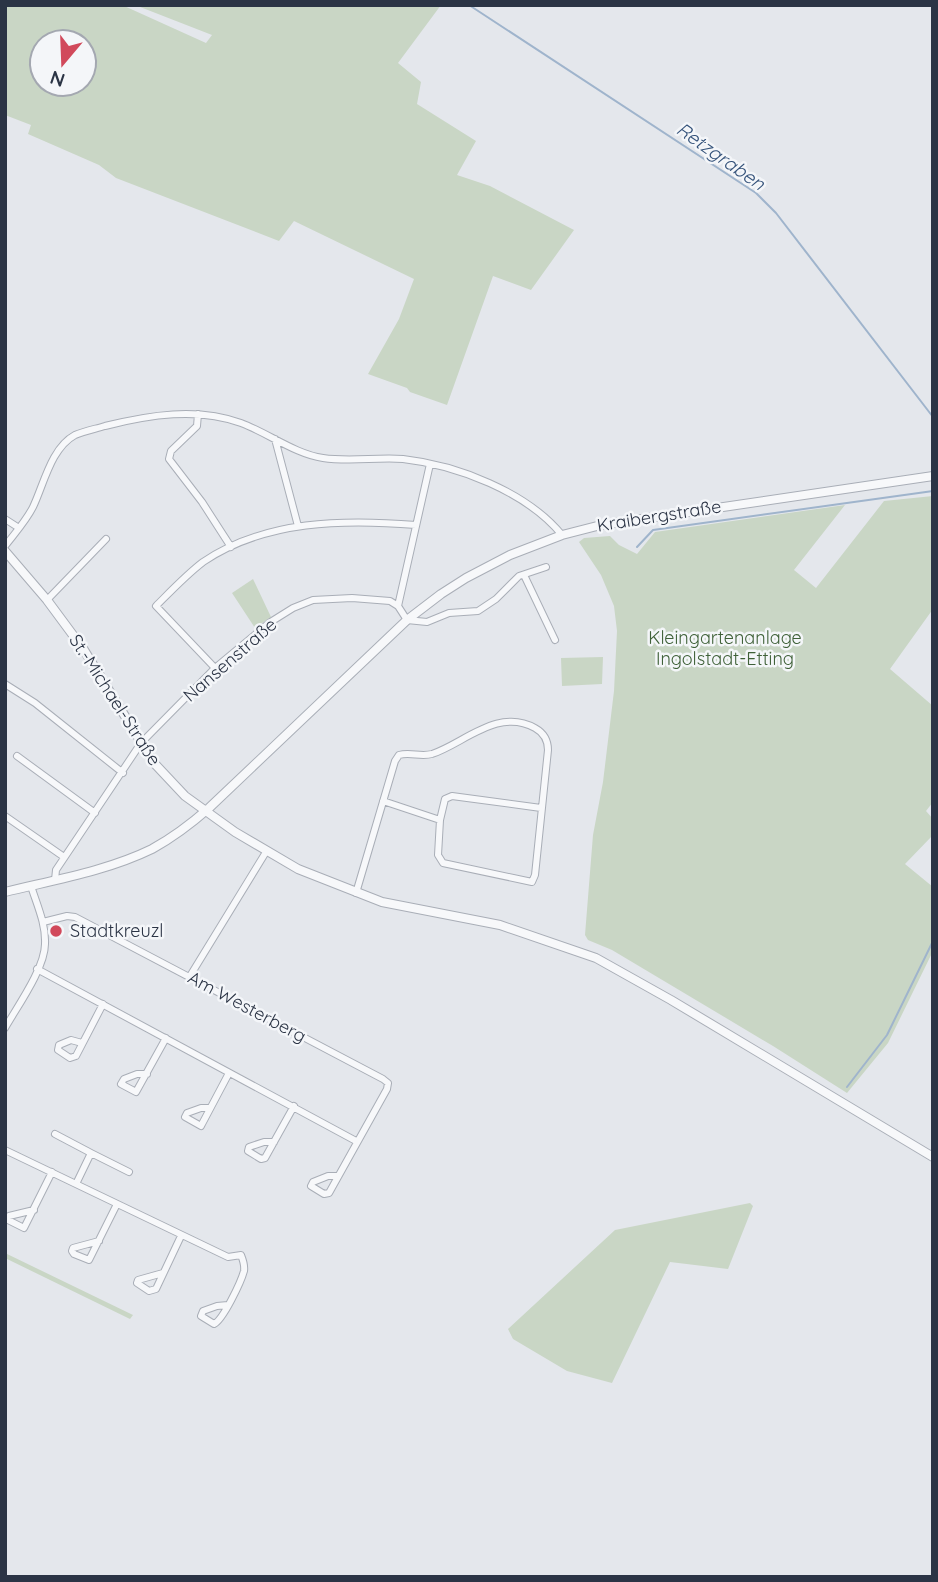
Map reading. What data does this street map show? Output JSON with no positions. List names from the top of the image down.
{
  "streets": {
    "street": [
      "Kraibergstraße",
      "Nansenstraße",
      "St.-Michael-Straße",
      "Am Westerberg"
    ]
  },
  "crossings": [
    ["Kraibergstraße", "Nansenstraße"],
    ["Kraibergstraße", "St.-Michael-Straße"],
    ["Nansenstraße", "St.-Michael-Straße"]
  ],
  "water": ["Retzgraben"],
  "parks": ["Kleingartenanlage Ingolstadt-Etting"],
  "places": ["Stadtkreuzl"],
  "north": "bottom"
}
